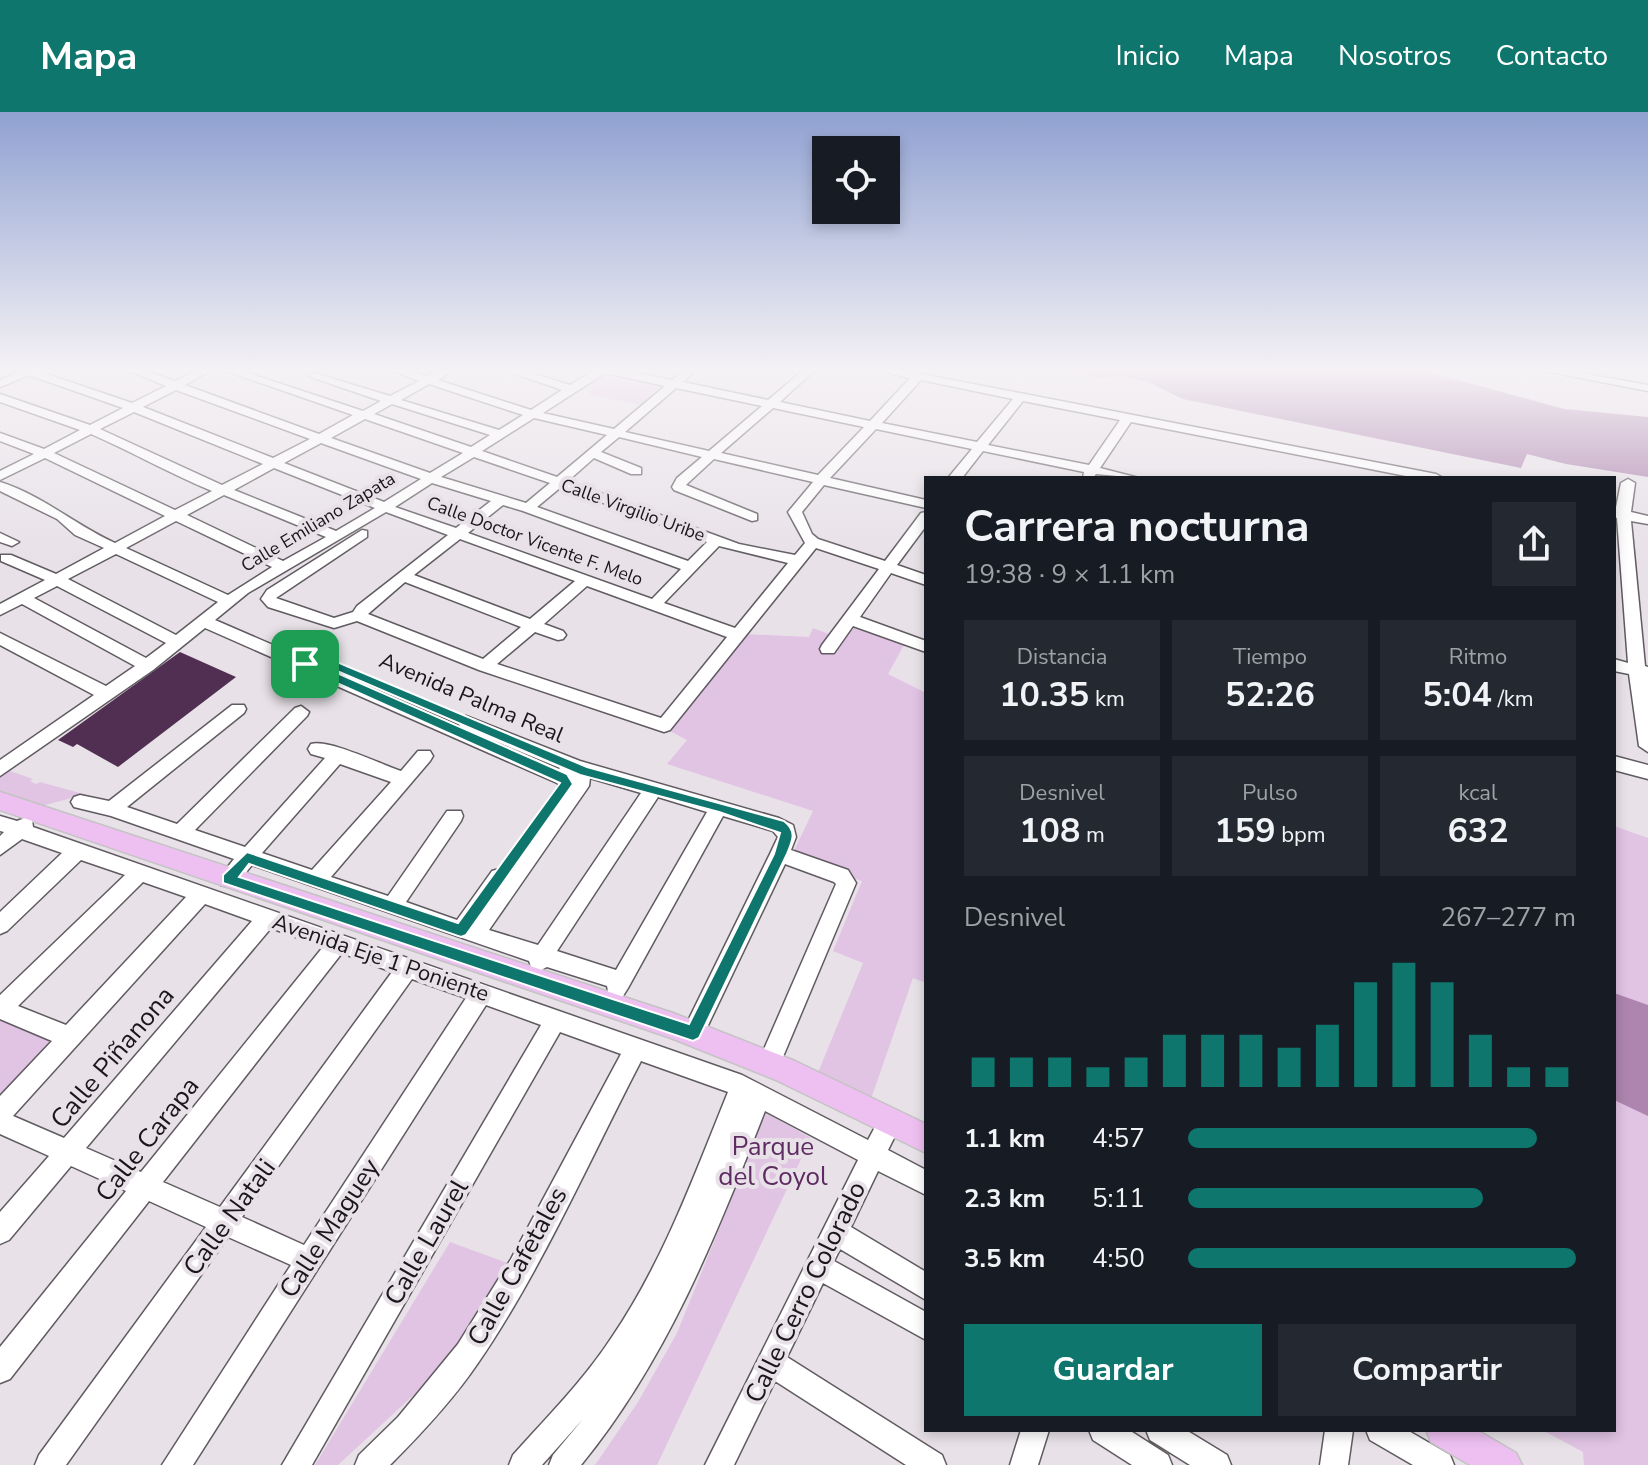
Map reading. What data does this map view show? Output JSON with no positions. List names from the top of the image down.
{
  "streets": {
    "main road": ["Avenida Eje 1 Poniente"],
    "street": [
      "Calle Virgilio Uribe",
      "Calle Emiliano Zapata",
      "Calle Doctor Vicente F. Melo",
      "Calle Piñanona",
      "Calle Carapa",
      "Calle Natali",
      "Calle Maguey",
      "Calle Laurel",
      "Calle Cafetales",
      "Calle Cerro Colorado"
    ]
  },
  "crossings": [
    ["Calle Virgilio Uribe", "Calle Emiliano Zapata"],
    ["Calle Emiliano Zapata", "Calle Doctor Vicente F. Melo"],
    ["Avenida Eje 1 Poniente", "Calle Piñanona"],
    ["Avenida Eje 1 Poniente", "Calle Carapa"],
    ["Avenida Eje 1 Poniente", "Calle Natali"],
    ["Avenida Eje 1 Poniente", "Calle Maguey"],
    ["Avenida Eje 1 Poniente", "Calle Laurel"],
    ["Avenida Eje 1 Poniente", "Calle Cafetales"],
    ["Avenida Eje 1 Poniente", "Calle Cerro Colorado"]
  ],
  "parks": ["Parque del Coyol"],
  "page": {
    "header": "Mapa",
    "nav": [
      "Inicio",
      "Mapa",
      "Nosotros",
      "Contacto"
    ],
    "heading": ["Carrera nocturna", "19:38 · 9 × 1.1 km"],
    "stats": [
      ["Distancia", "10.35 km"],
      ["Tiempo", "52:26"],
      ["Ritmo", "5:04 /km"],
      ["Desnivel", "108 m"],
      ["Pulso", "159 bpm"],
      ["kcal", "632"]
    ],
    "chart": ["Desnivel", "267–277 m"],
    "list": [
      {
        "name": "1.1 km",
        "note": "4:57"
      },
      {
        "name": "2.3 km",
        "note": "5:11"
      },
      {
        "name": "3.5 km",
        "note": "4:50"
      }
    ],
    "buttons": ["Guardar", "Compartir"]
  }
}
